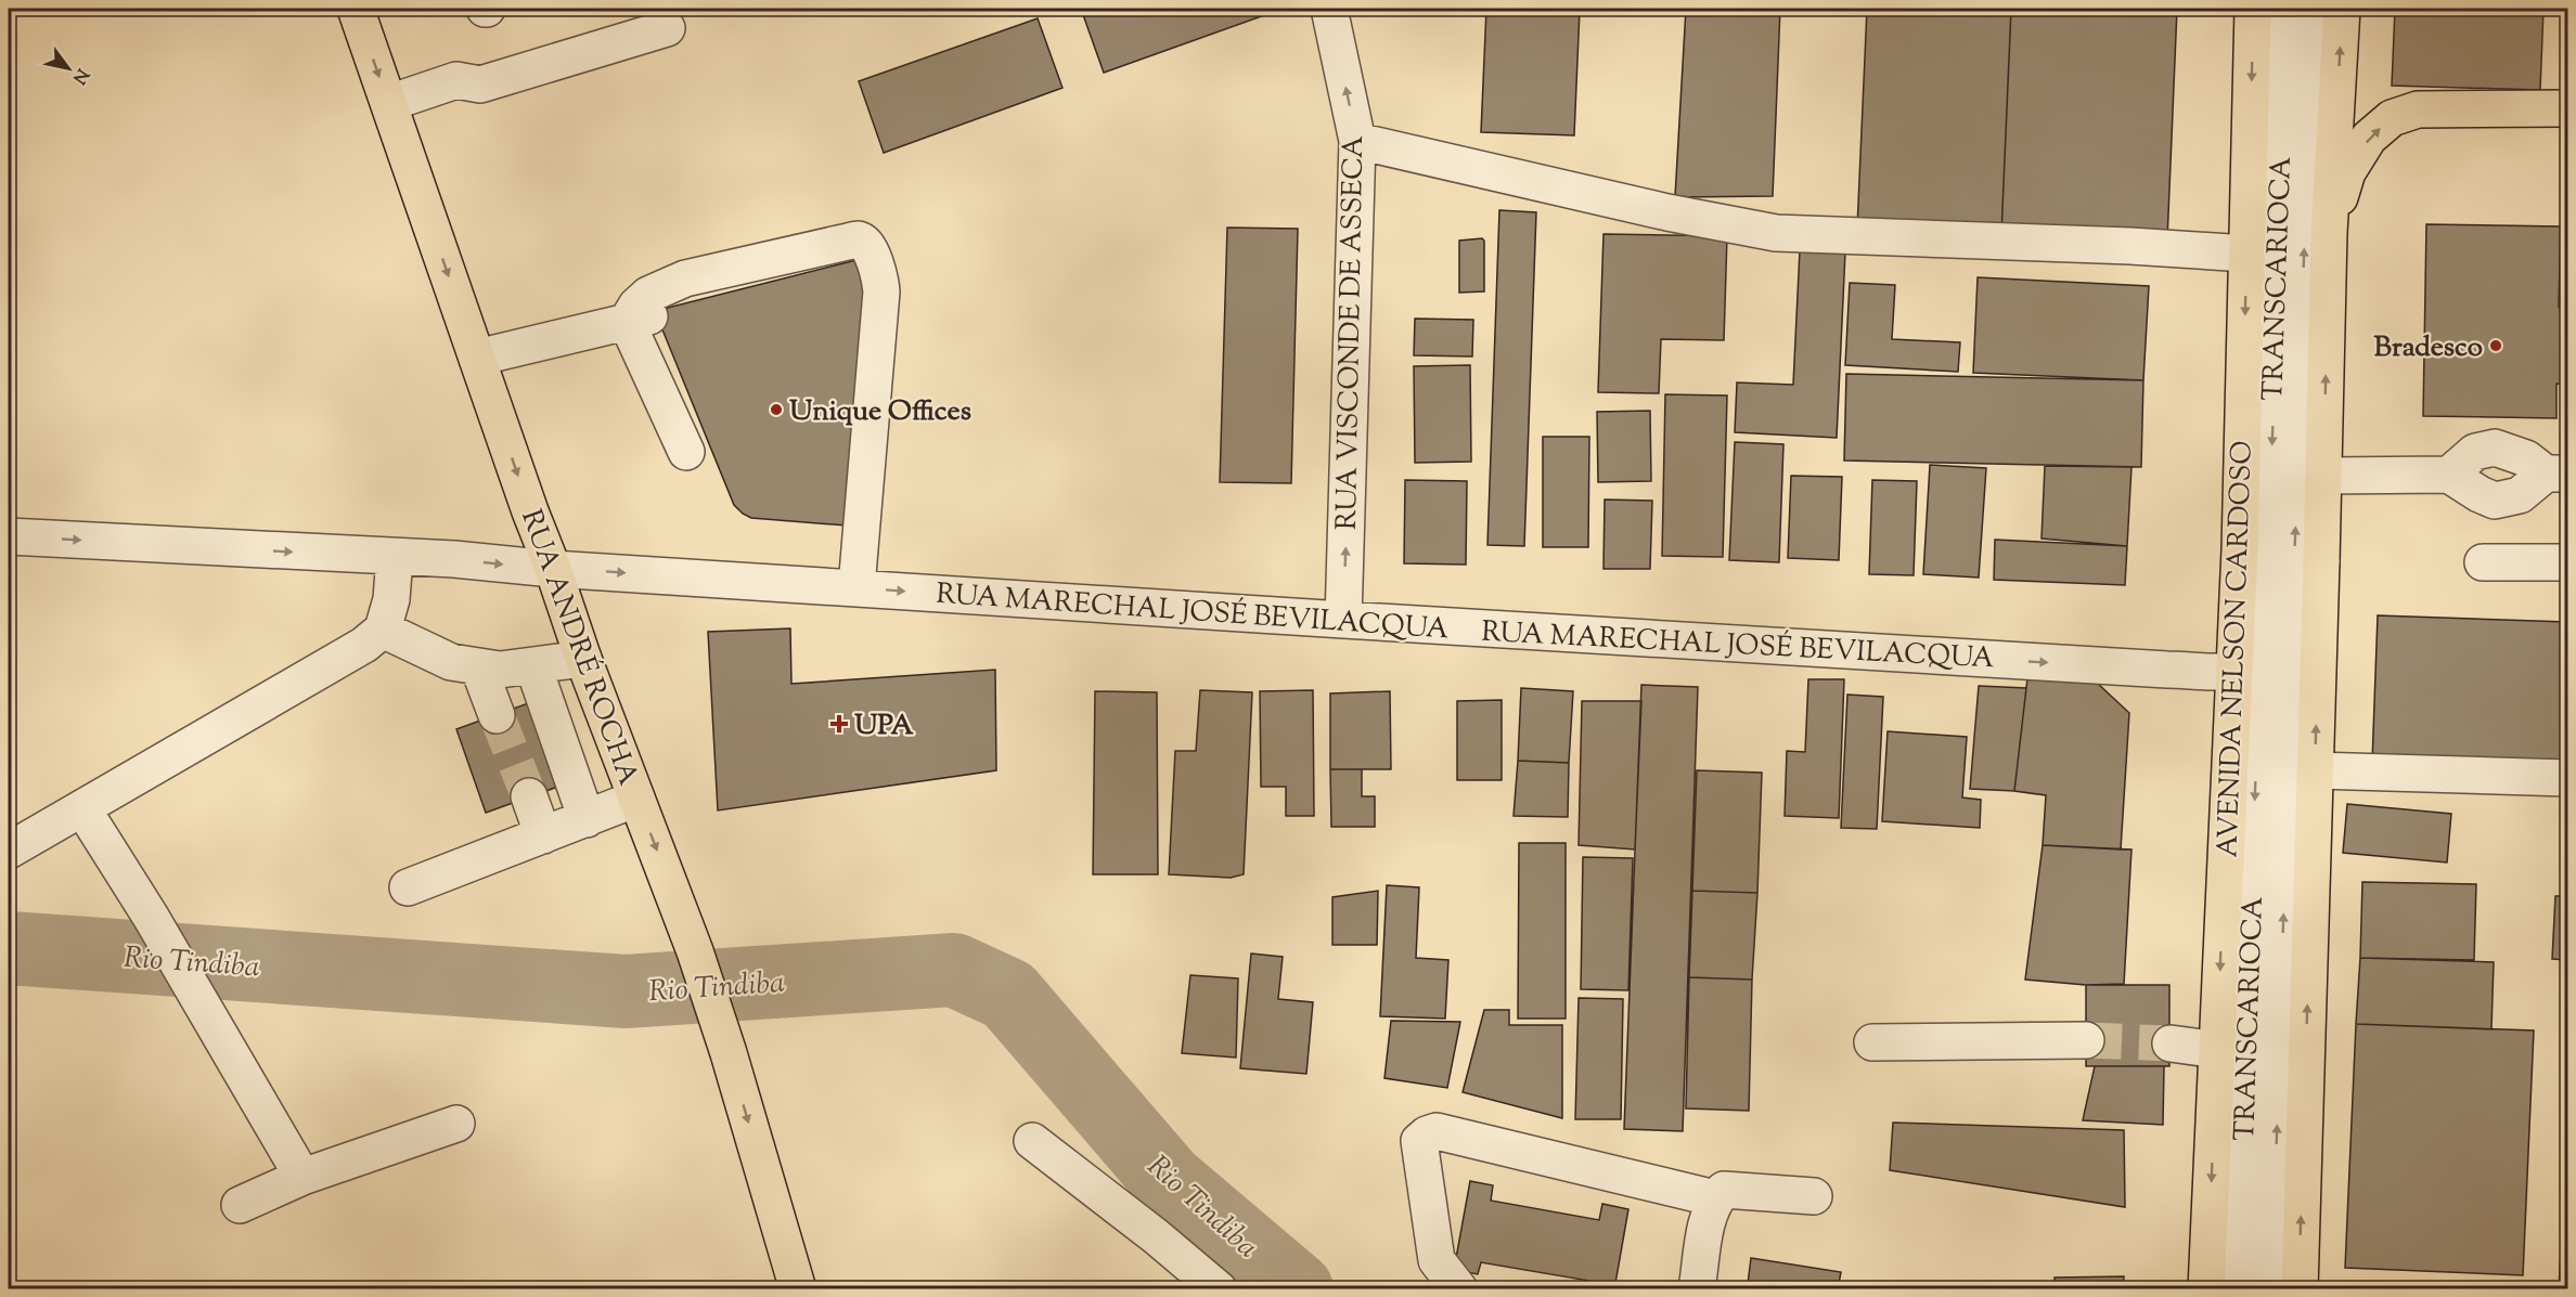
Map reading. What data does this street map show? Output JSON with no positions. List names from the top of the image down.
{
  "streets": {
    "main road": ["RUA ANDRÉ ROCHA", "AVENIDA NELSON CARDOSO"],
    "street": ["TRANSCARIOCA", "RUA VISCONDE DE ASSECA", "RUA MARECHAL JOSÉ BEVILACQUA"]
  },
  "crossings": [
    ["TRANSCARIOCA", "RUA MARECHAL JOSÉ BEVILACQUA"],
    ["TRANSCARIOCA", "AVENIDA NELSON CARDOSO"],
    ["RUA VISCONDE DE ASSECA", "RUA MARECHAL JOSÉ BEVILACQUA"],
    ["RUA MARECHAL JOSÉ BEVILACQUA", "RUA ANDRÉ ROCHA"],
    ["RUA MARECHAL JOSÉ BEVILACQUA", "AVENIDA NELSON CARDOSO"]
  ],
  "one_way": ["RUA VISCONDE DE ASSECA", "RUA MARECHAL JOSÉ BEVILACQUA", "RUA ANDRÉ ROCHA"],
  "water": ["Rio Tindiba"],
  "places": {
    "other": ["Bradesco", "Unique Offices"],
    "health": ["UPA"]
  },
  "north": "bottom right"
}
